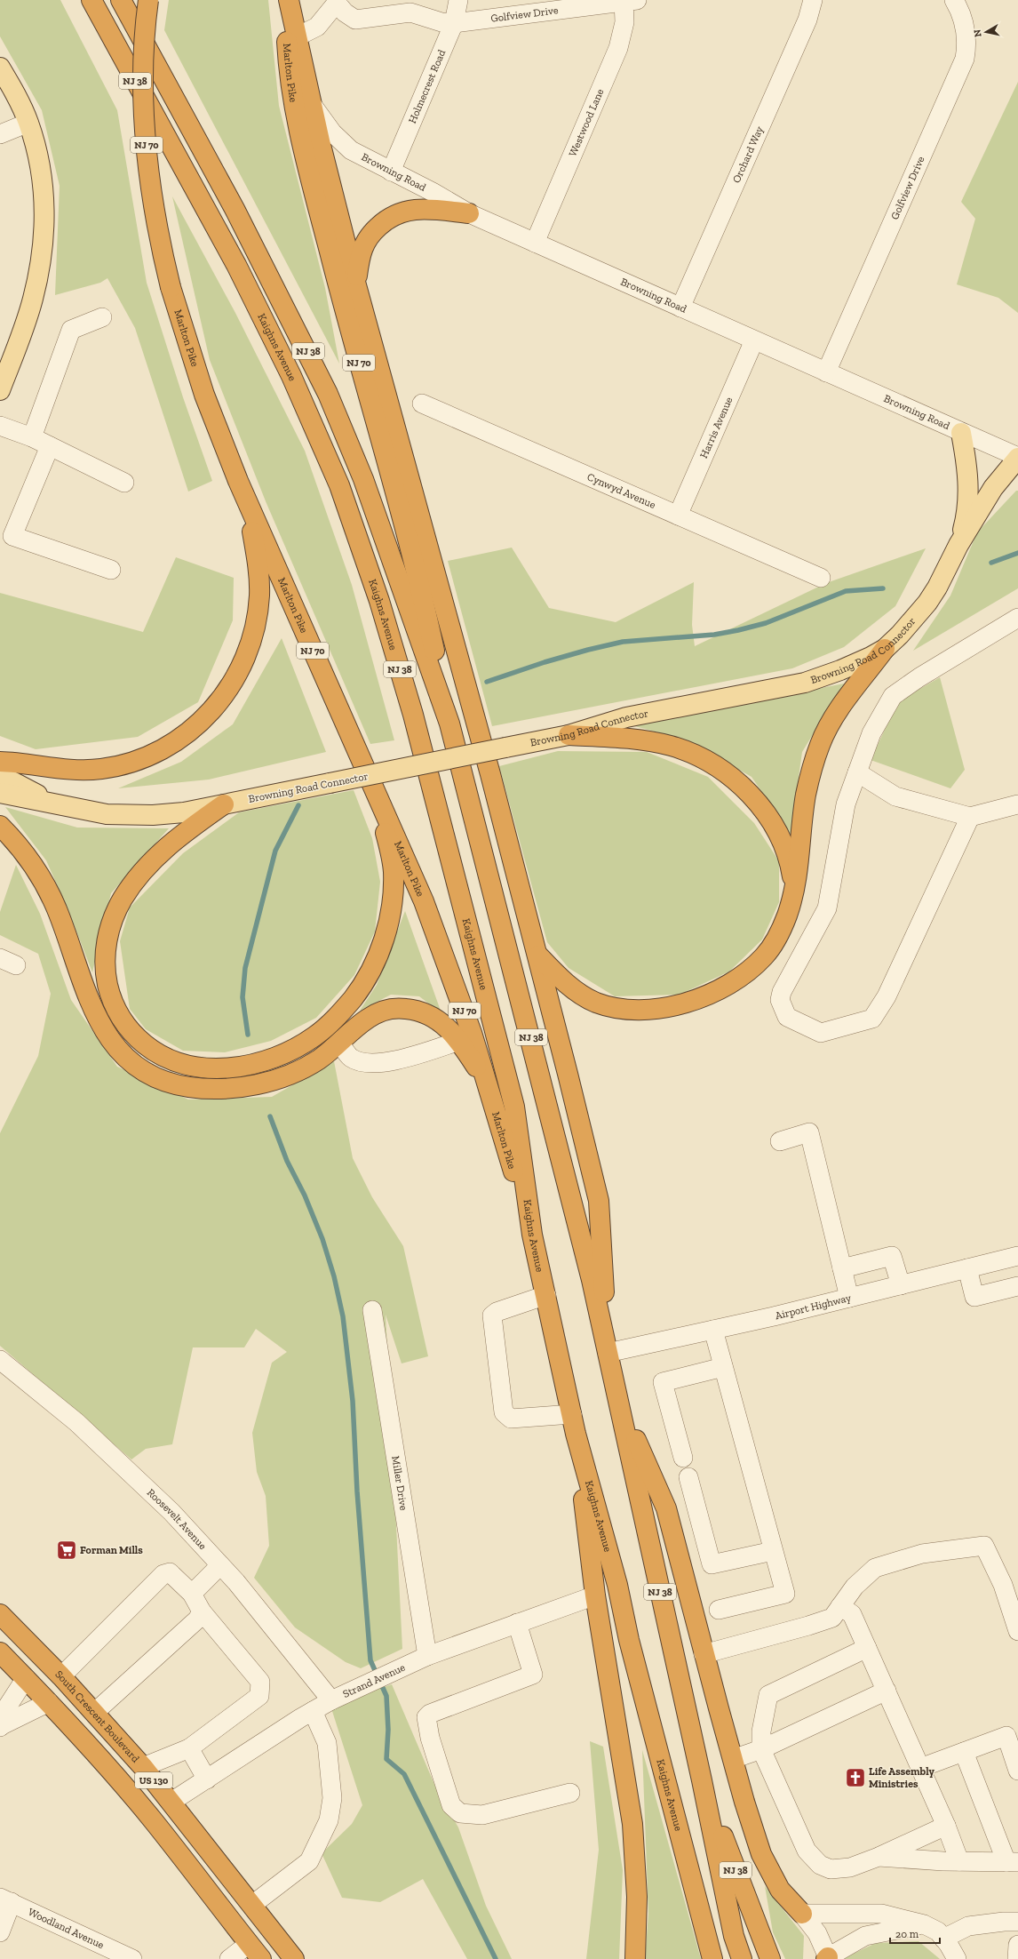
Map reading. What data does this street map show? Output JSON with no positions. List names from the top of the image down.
{
  "streets": {
    "highway": [
      "Marlton Pike",
      "NJ 38",
      "NJ 70",
      "Kaighns Avenue",
      "South Crescent Boulevard",
      "US 130"
    ],
    "main road": ["Browning Road Connector"],
    "street": [
      "Golfview Drive",
      "Holmecrest Road",
      "Westwood Lane",
      "Orchard Way",
      "Browning Road",
      "Harris Avenue",
      "Cynwyd Avenue",
      "Airport Highway",
      "Miller Drive",
      "Roosevelt Avenue",
      "Strand Avenue",
      "Woodland Avenue"
    ]
  },
  "crossings": [
    ["Golfview Drive", "Holmecrest Road"],
    ["Golfview Drive", "Westwood Lane"],
    ["Golfview Drive", "Browning Road"],
    ["Marlton Pike", "NJ 38"],
    ["Marlton Pike", "Kaighns Avenue"],
    ["NJ 38", "Airport Highway"],
    ["Holmecrest Road", "Browning Road"],
    ["Westwood Lane", "Browning Road"],
    ["Orchard Way", "Browning Road"],
    ["Browning Road", "Harris Avenue"],
    ["Browning Road", "Browning Road Connector"],
    ["Harris Avenue", "Cynwyd Avenue"],
    ["Miller Drive", "Strand Avenue"],
    ["Roosevelt Avenue", "Strand Avenue"],
    ["Strand Avenue", "South Crescent Boulevard"]
  ],
  "places": {
    "supermarket": ["Forman Mills"],
    "church": ["Life Assembly Ministries"]
  },
  "scale_bar": "20 m",
  "north": "left"
}
